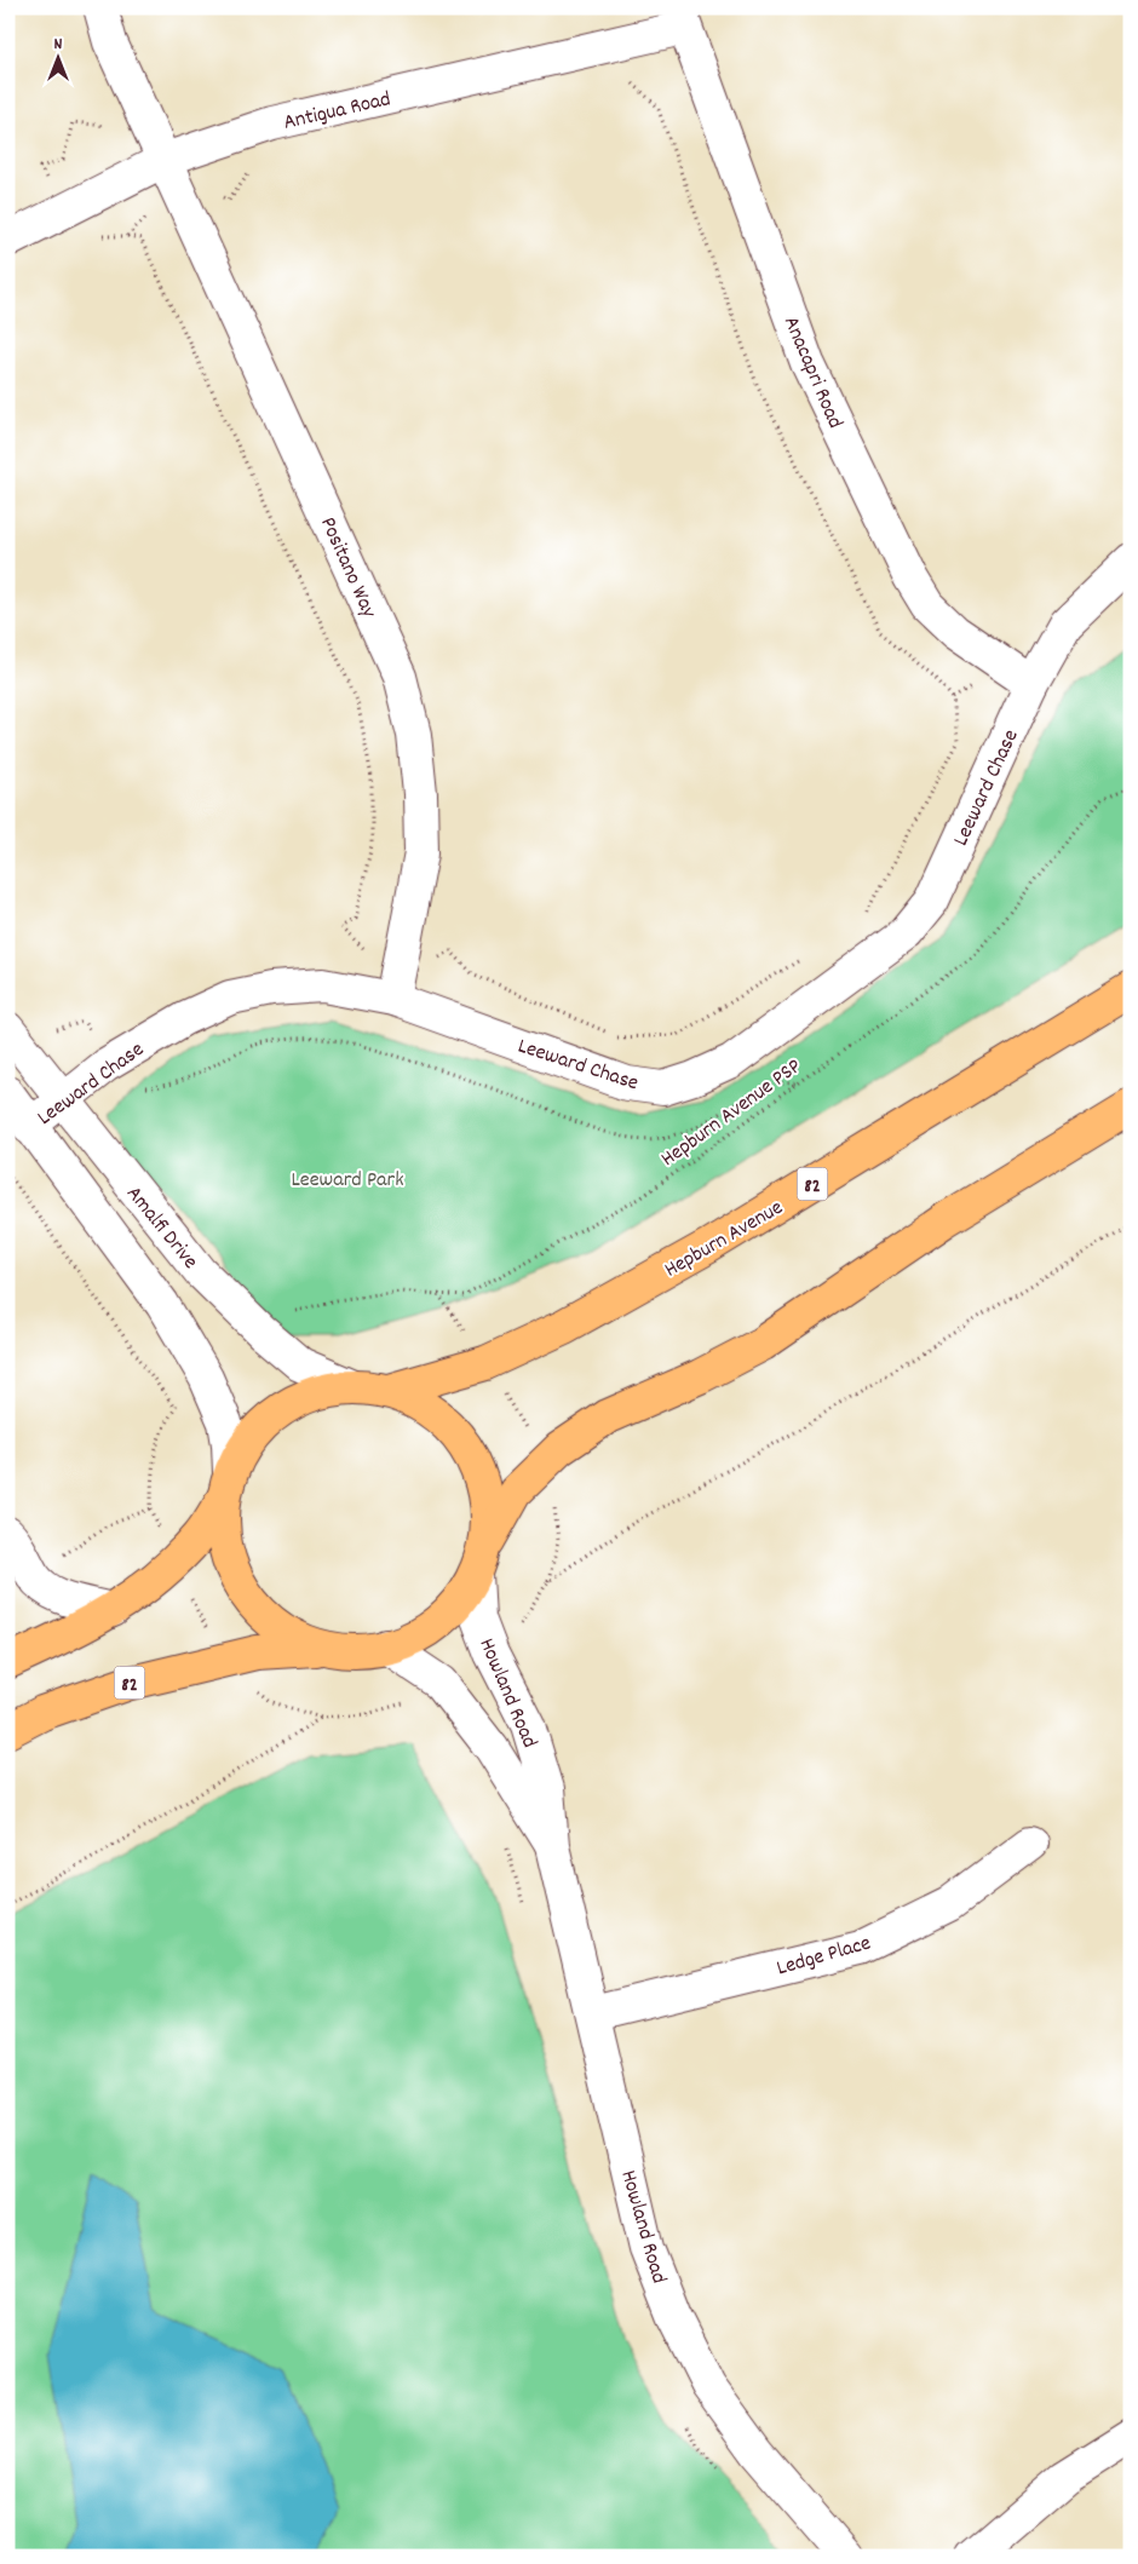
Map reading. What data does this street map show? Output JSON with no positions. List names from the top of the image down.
{
  "streets": {
    "main road": ["82", "Hepburn Avenue"],
    "street": [
      "Antigua Road",
      "Anacapri Road",
      "Positano Way",
      "Leeward Chase",
      "Amalfi Drive",
      "Howland Road",
      "Ledge Place"
    ],
    "path": ["Hepburn Avenue PSP"]
  },
  "crossings": [
    ["Antigua Road", "Anacapri Road"],
    ["Antigua Road", "Positano Way"],
    ["Anacapri Road", "Leeward Chase"],
    ["Positano Way", "Leeward Chase"],
    ["Leeward Chase", "Amalfi Drive"],
    ["82", "Amalfi Drive"],
    ["82", "Hepburn Avenue"],
    ["82", "Howland Road"],
    ["Howland Road", "Ledge Place"]
  ],
  "parks": ["Leeward Park"],
  "north": "top"
}
